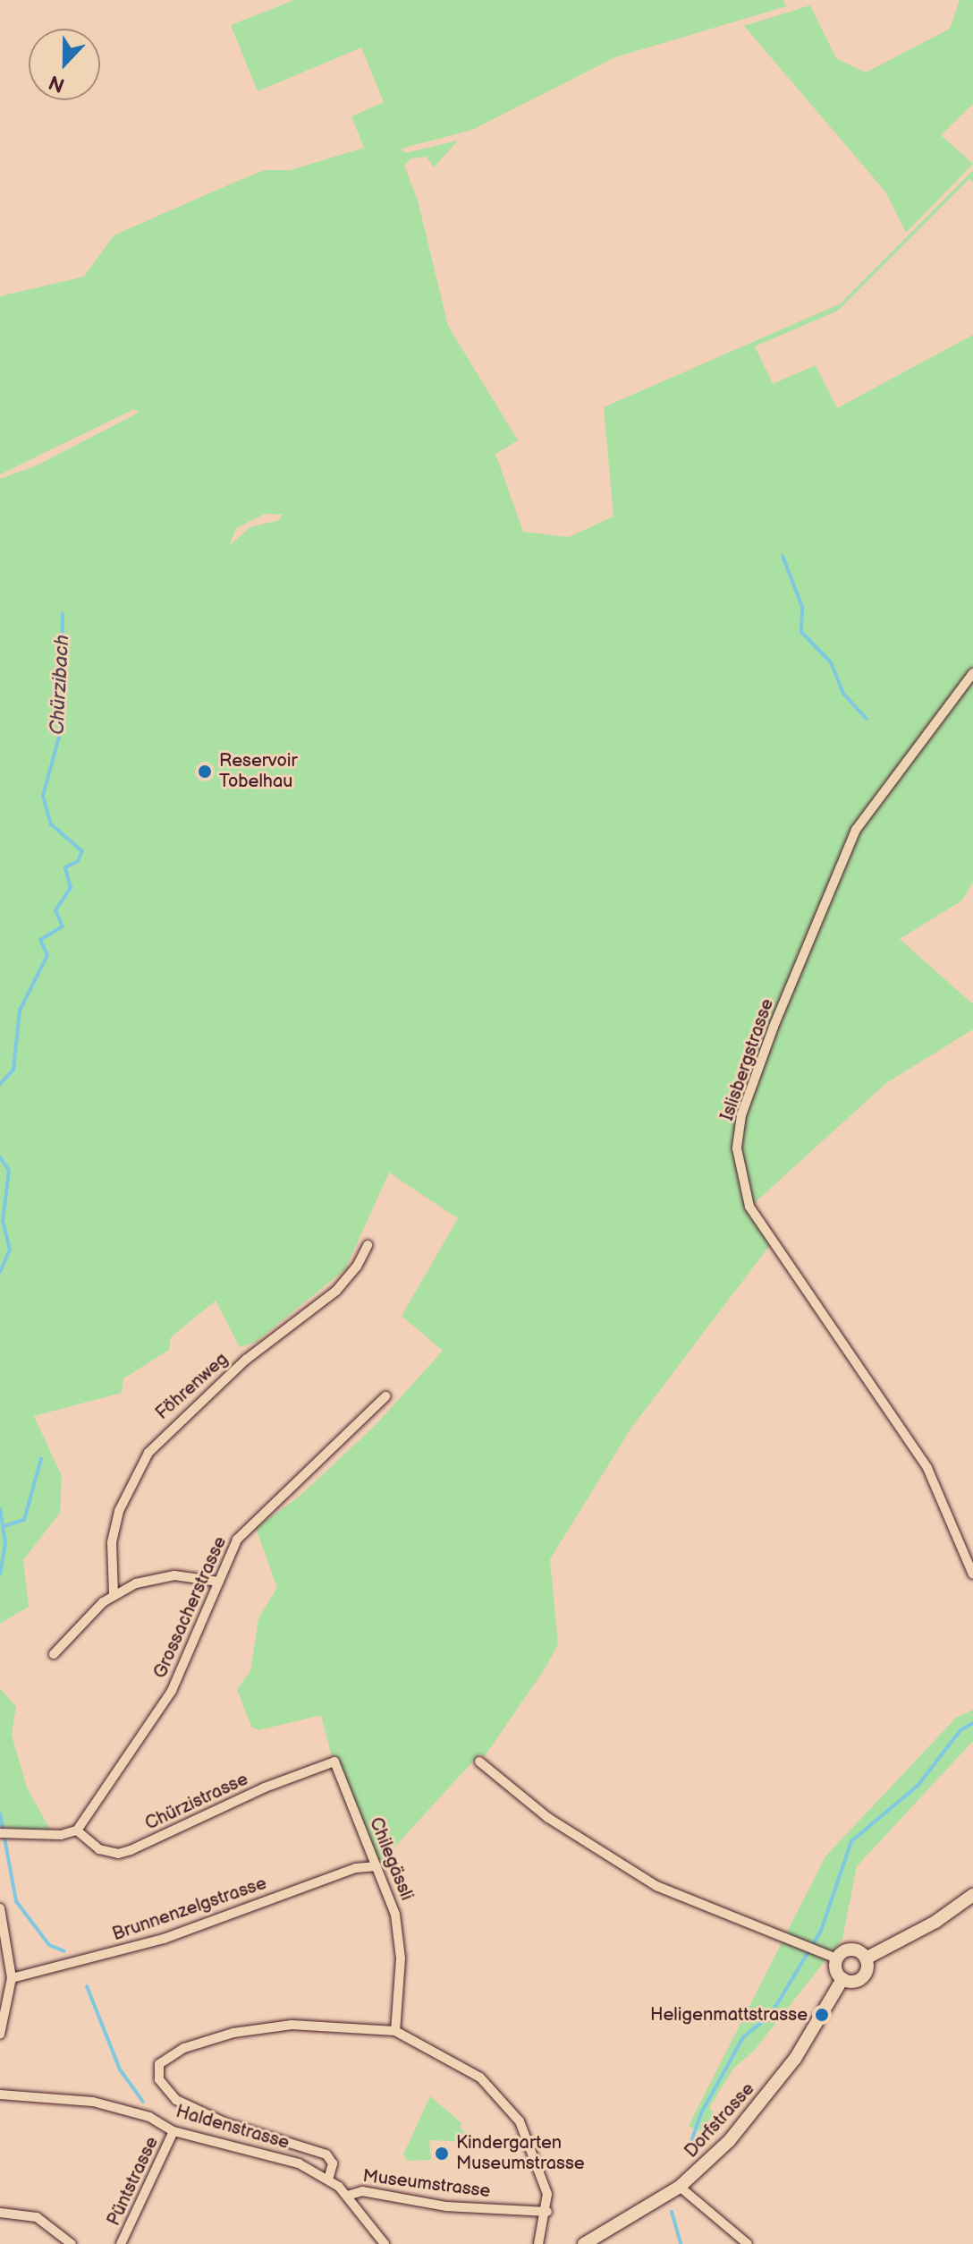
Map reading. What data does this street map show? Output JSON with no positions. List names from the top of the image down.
{
  "streets": {
    "street": [
      "Islisbergstrasse",
      "Föhrenweg",
      "Grossacherstrasse",
      "Chürzistrasse",
      "Chilegässli",
      "Brunnenzelgstrasse",
      "Dorfstrasse",
      "Haldenstrasse",
      "Püntstrasse",
      "Museumstrasse"
    ]
  },
  "crossings": [
    ["Grossacherstrasse", "Chürzistrasse"],
    ["Chürzistrasse", "Chilegässli"],
    ["Chilegässli", "Brunnenzelgstrasse"],
    ["Haldenstrasse", "Püntstrasse"],
    ["Haldenstrasse", "Museumstrasse"]
  ],
  "water": ["Chürzibach"],
  "places": ["Reservoir Tobelhau", "Heligenmattstrasse", "Kindergarten Museumstrasse"],
  "north": "bottom"
}
